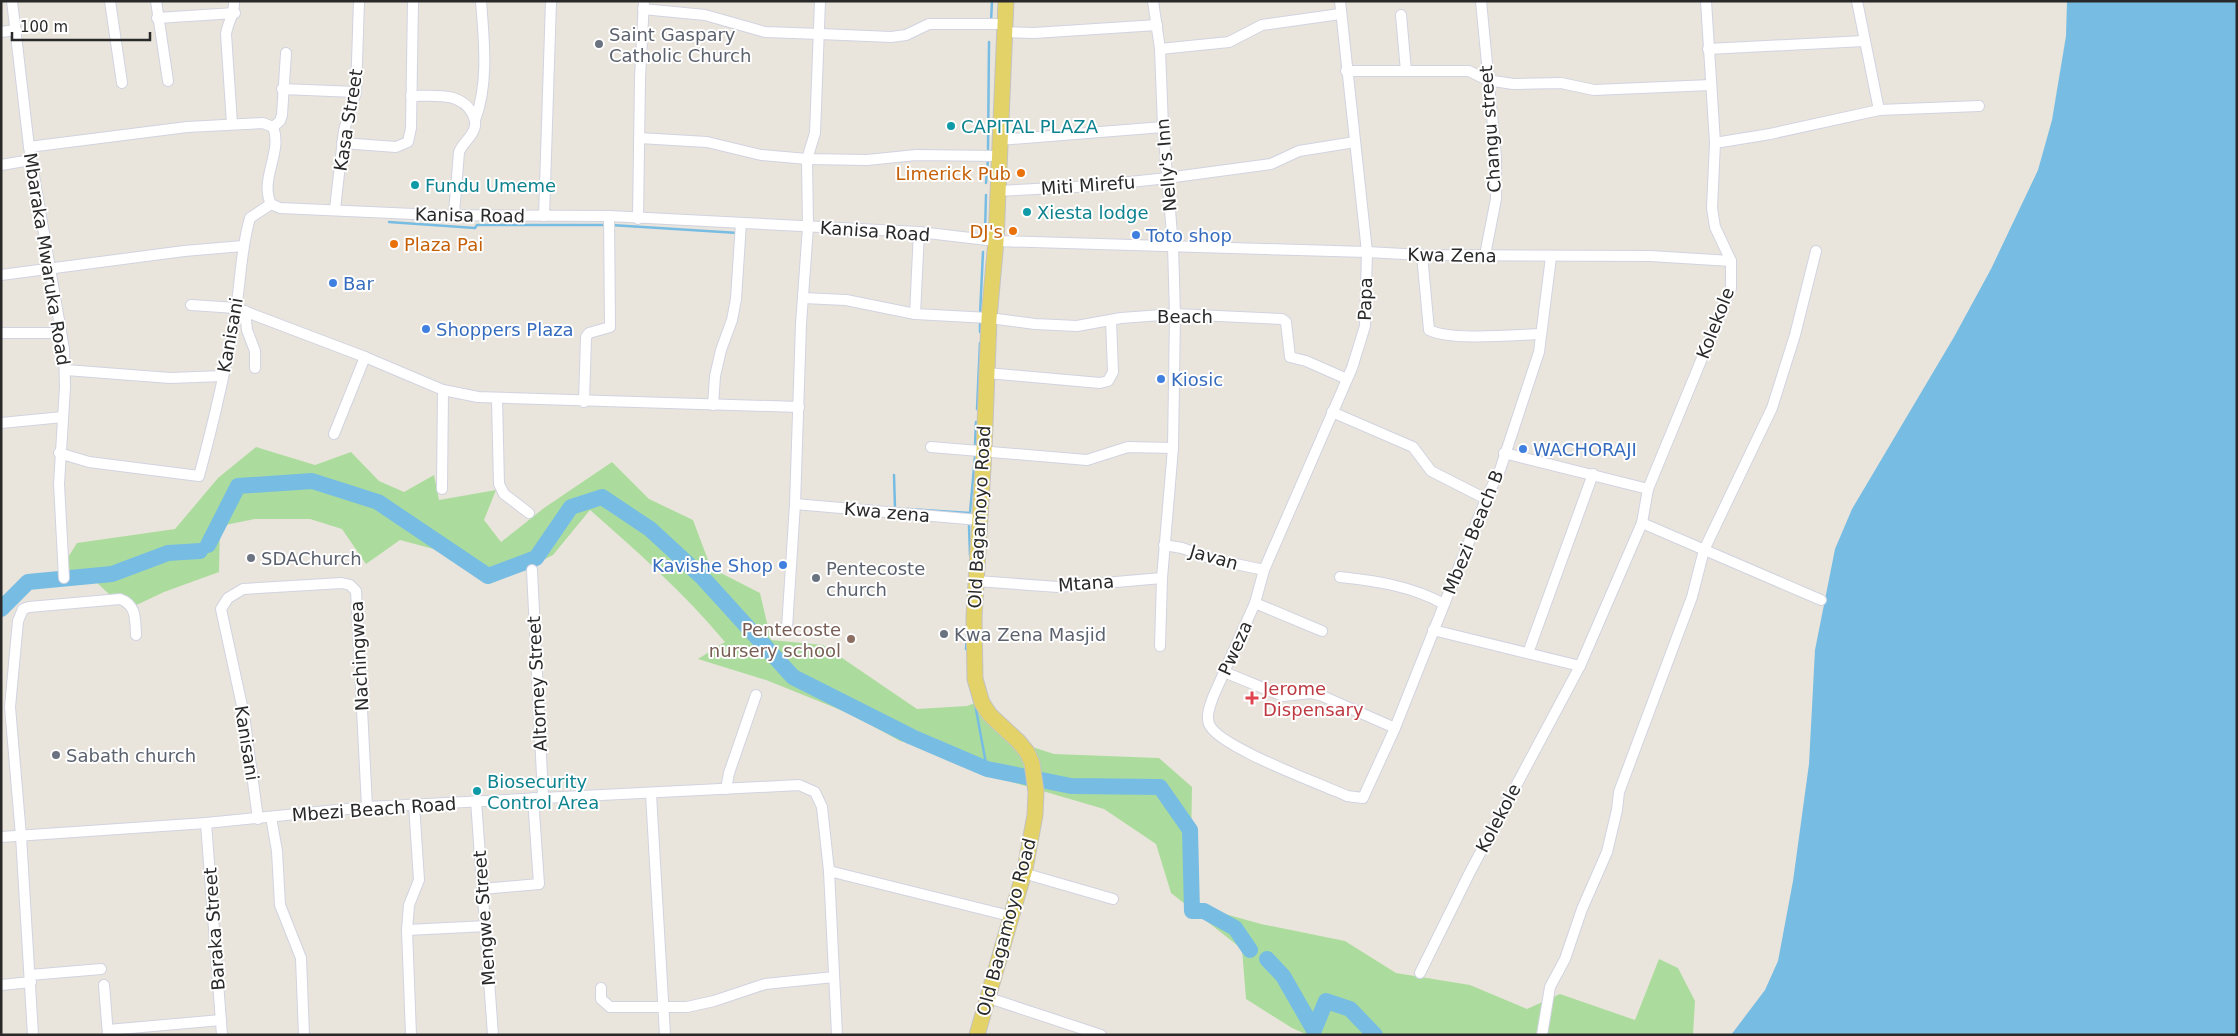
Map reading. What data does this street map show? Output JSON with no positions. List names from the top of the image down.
{
  "streets": {
    "main road": ["Old Bagamoyo Road"],
    "street": [
      "Kasa Street",
      "Changu street",
      "Nelly's Inn",
      "Miti Mirefu",
      "Kanisa Road",
      "Kwa Zena",
      "Mbaraka Mwaruka Road",
      "Papa",
      "Beach",
      "Kolekole",
      "Kanisani",
      "Kwa zena",
      "Mbezi Beach B",
      "Javan",
      "Mtana",
      "Pweza",
      "Nachingwea",
      "Altorney Street",
      "Mbezi Beach Road",
      "Mengwe Street",
      "Baraka Street"
    ]
  },
  "crossings": [
    ["Kasa Street", "Kanisa Road"],
    ["Changu street", "Kwa Zena"],
    ["Nelly's Inn", "Miti Mirefu"],
    ["Nelly's Inn", "Kanisa Road"],
    ["Nelly's Inn", "Kwa Zena"],
    ["Nelly's Inn", "Beach"],
    ["Nelly's Inn", "Javan"],
    ["Miti Mirefu", "Papa"],
    ["Miti Mirefu", "Old Bagamoyo Road"],
    ["Kanisa Road", "Kwa Zena"],
    ["Kanisa Road", "Kanisani"],
    ["Kanisa Road", "Old Bagamoyo Road"],
    ["Kwa Zena", "Papa"],
    ["Kwa Zena", "Kolekole"],
    ["Kwa Zena", "Mbezi Beach B"],
    ["Mbaraka Mwaruka Road", "Kanisani"],
    ["Papa", "Beach"],
    ["Papa", "Pweza"],
    ["Beach", "Old Bagamoyo Road"],
    ["Kanisani", "Nachingwea"],
    ["Kanisani", "Mbezi Beach Road"],
    ["Kwa zena", "Old Bagamoyo Road"],
    ["Old Bagamoyo Road", "Mtana"],
    ["Mbezi Beach B", "Pweza"],
    ["Javan", "Pweza"],
    ["Nachingwea", "Mbezi Beach Road"],
    ["Altorney Street", "Mbezi Beach Road"],
    ["Altorney Street", "Mengwe Street"],
    ["Mbezi Beach Road", "Mengwe Street"],
    ["Mbezi Beach Road", "Baraka Street"]
  ],
  "places": {
    "other": [
      "Saint Gaspary Catholic Church",
      "CAPITAL PLAZA",
      "Limerick Pub",
      "Fundu Umeme",
      "Xiesta lodge",
      "DJ's",
      "Toto shop",
      "Plaza Pai",
      "Bar",
      "Shoppers Plaza",
      "Kiosic",
      "WACHORAJI",
      "SDAChurch",
      "Kavishe Shop",
      "Pentecoste church",
      "Kwa Zena Masjid",
      "Pentecoste nursery school",
      "Sabath church",
      "Biosecurity Control Area"
    ],
    "health": ["Jerome Dispensary"]
  },
  "scale_bar": "100 m"
}
